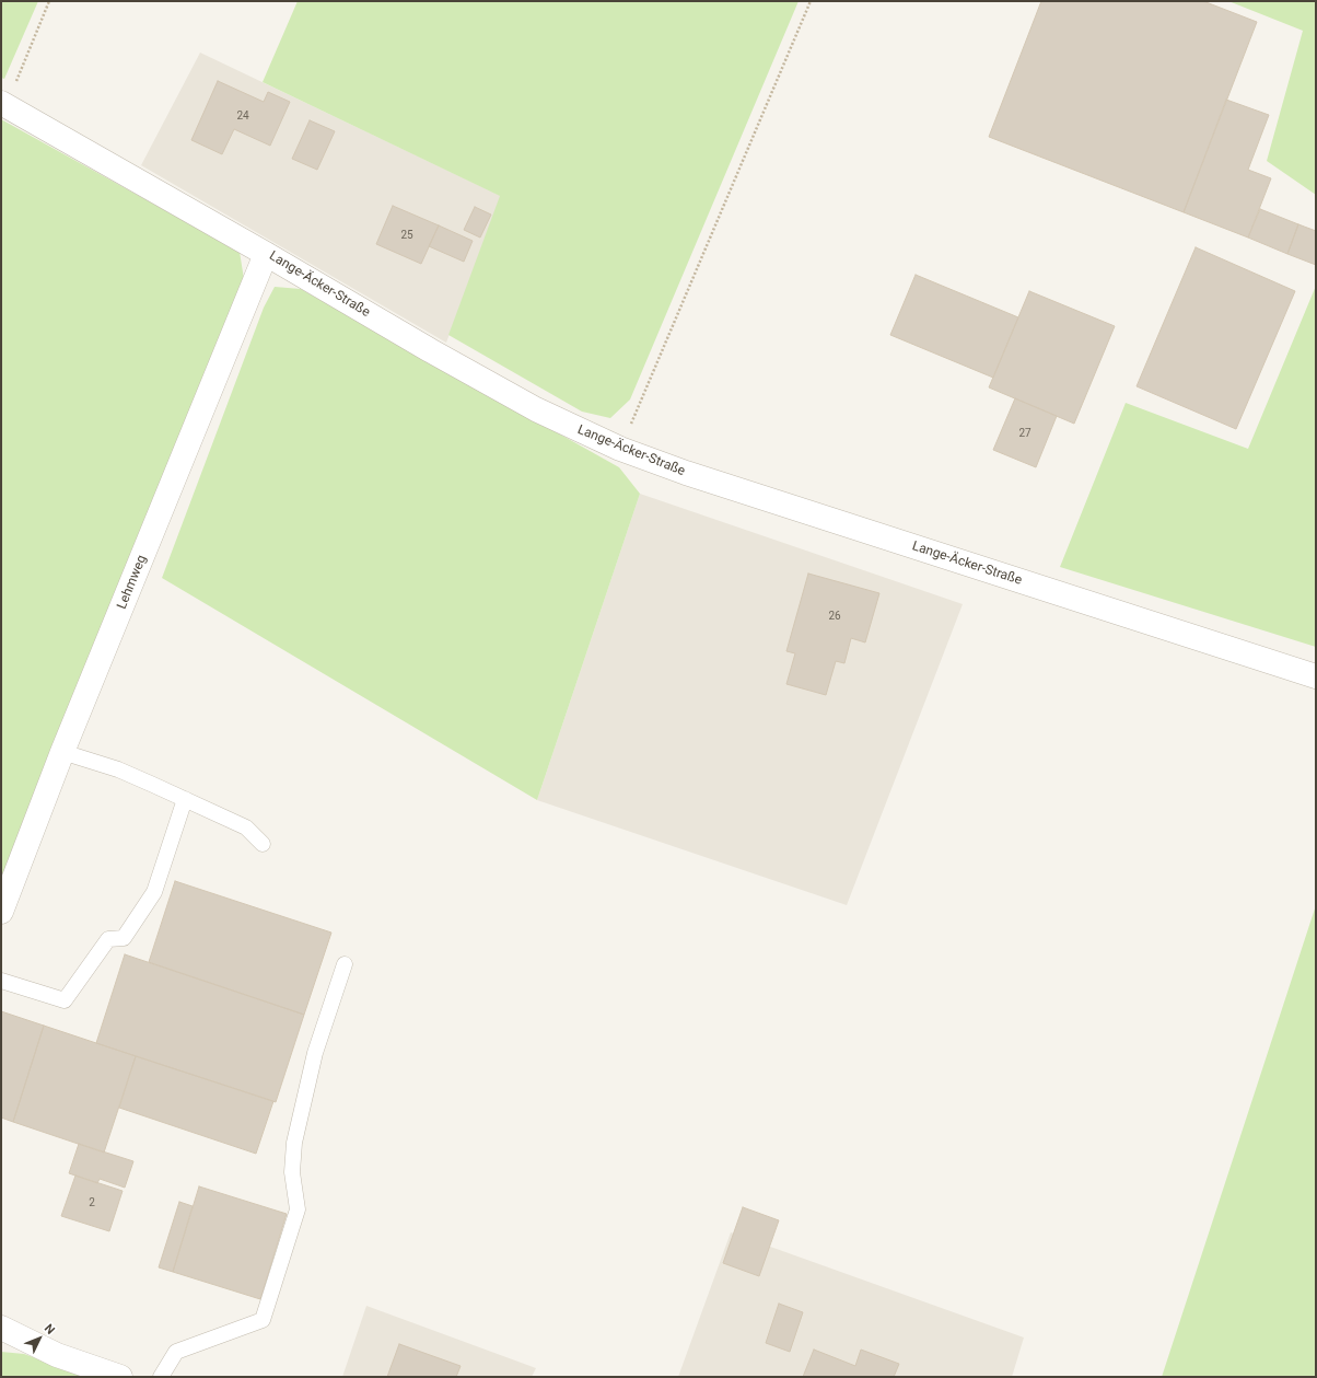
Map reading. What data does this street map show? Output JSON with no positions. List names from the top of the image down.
{
  "streets": {
    "street": ["Lange-Äcker-Straße", "Lehmweg"]
  },
  "crossings": [
    ["Lange-Äcker-Straße", "Lehmweg"]
  ],
  "house_numbers": [
    "24",
    "25",
    "27",
    "26",
    "2"
  ],
  "north": "top right"
}
